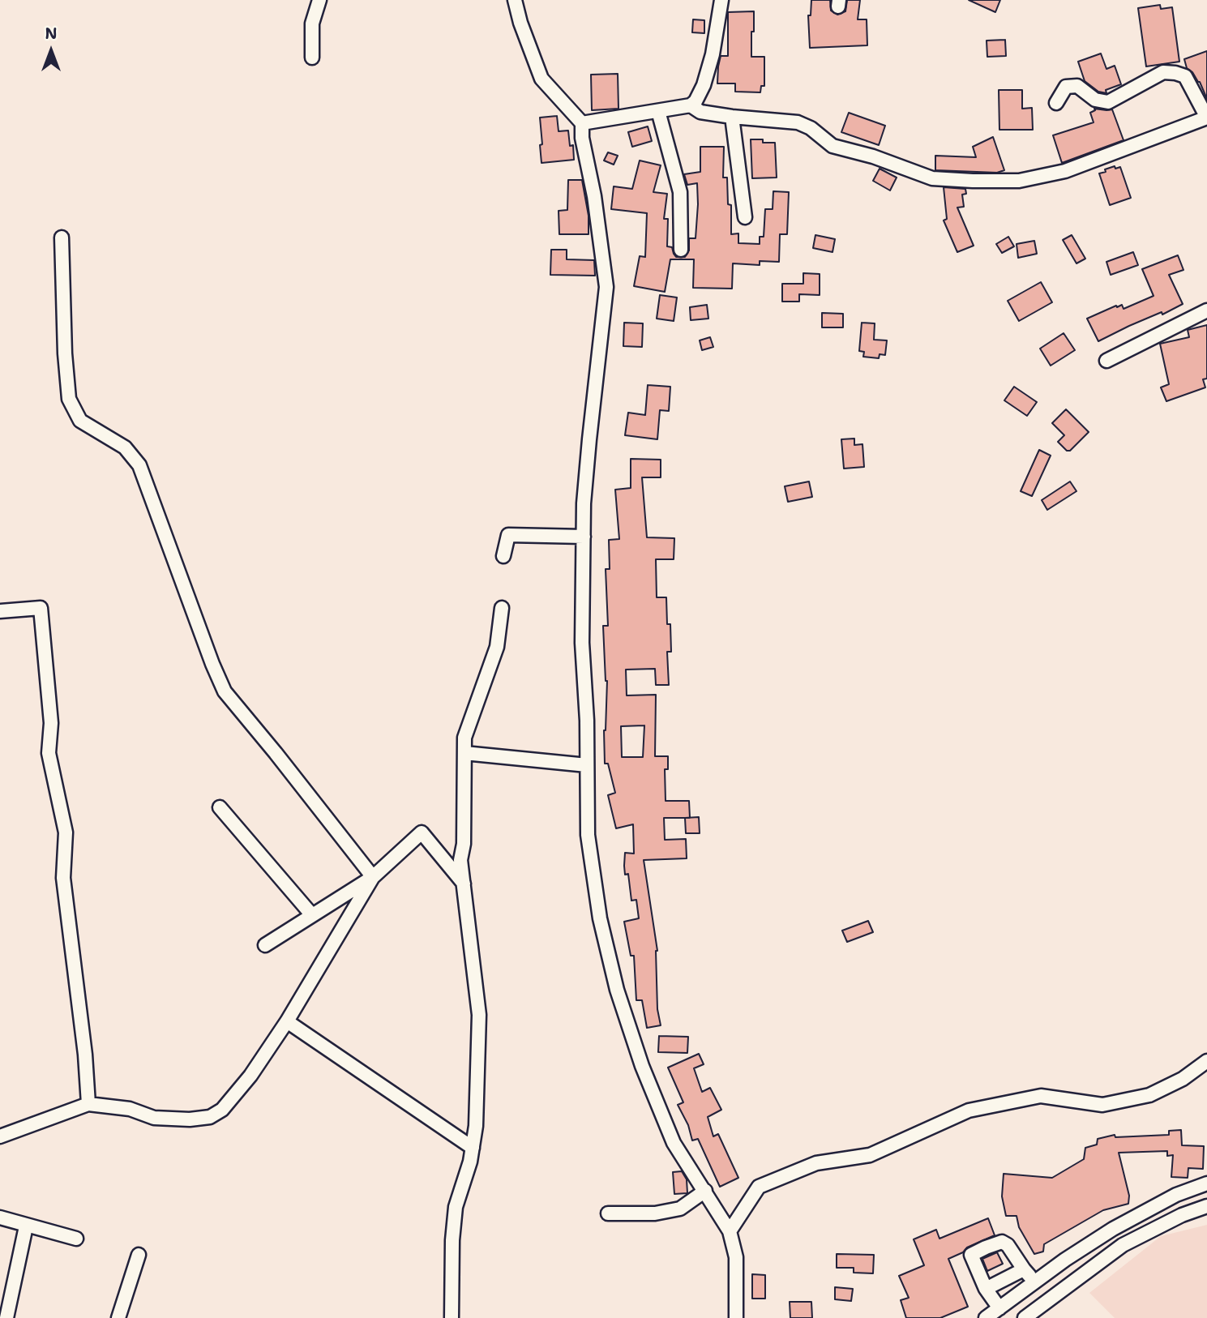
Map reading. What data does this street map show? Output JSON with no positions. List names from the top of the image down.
{
  "north": "top"
}
